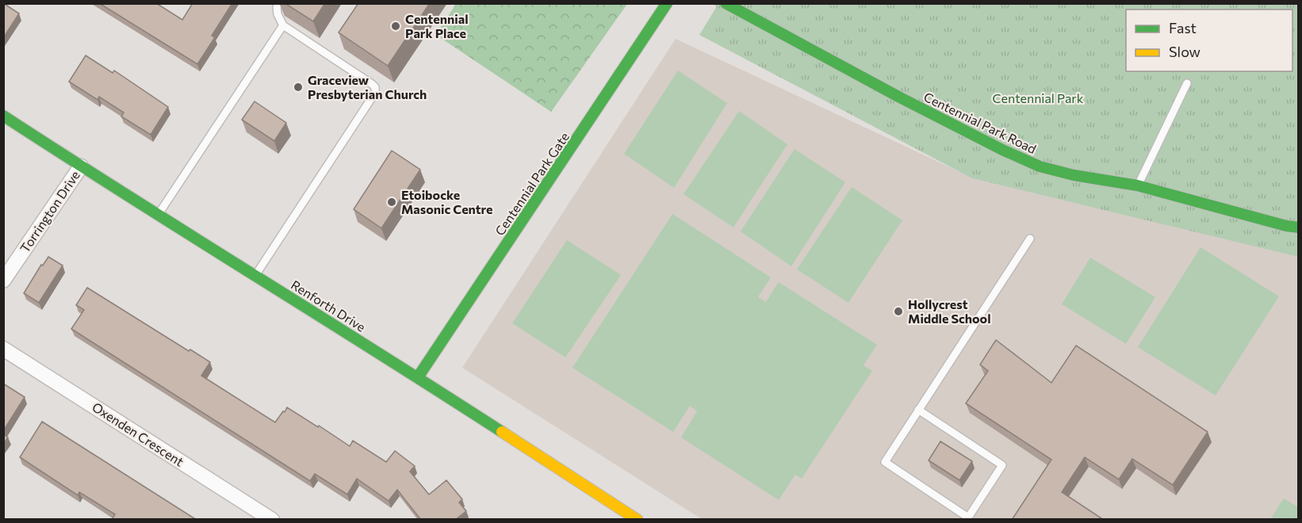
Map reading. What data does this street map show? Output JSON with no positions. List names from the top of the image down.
{
  "streets": {
    "street": [
      "Centennial Park Road",
      "Centennial Park Gate",
      "Torrington Drive",
      "Renforth Drive",
      "Oxenden Crescent"
    ]
  },
  "crossings": [
    ["Centennial Park Gate", "Renforth Drive"],
    ["Torrington Drive", "Renforth Drive"]
  ],
  "parks": ["Centennial Park"],
  "places": [
    "Centennial Park Place",
    "Graceview Presbyterian Church",
    "Etoibocke Masonic Centre",
    "Hollycrest Middle School"
  ],
  "legend": ["Fast", "Slow"]
}
